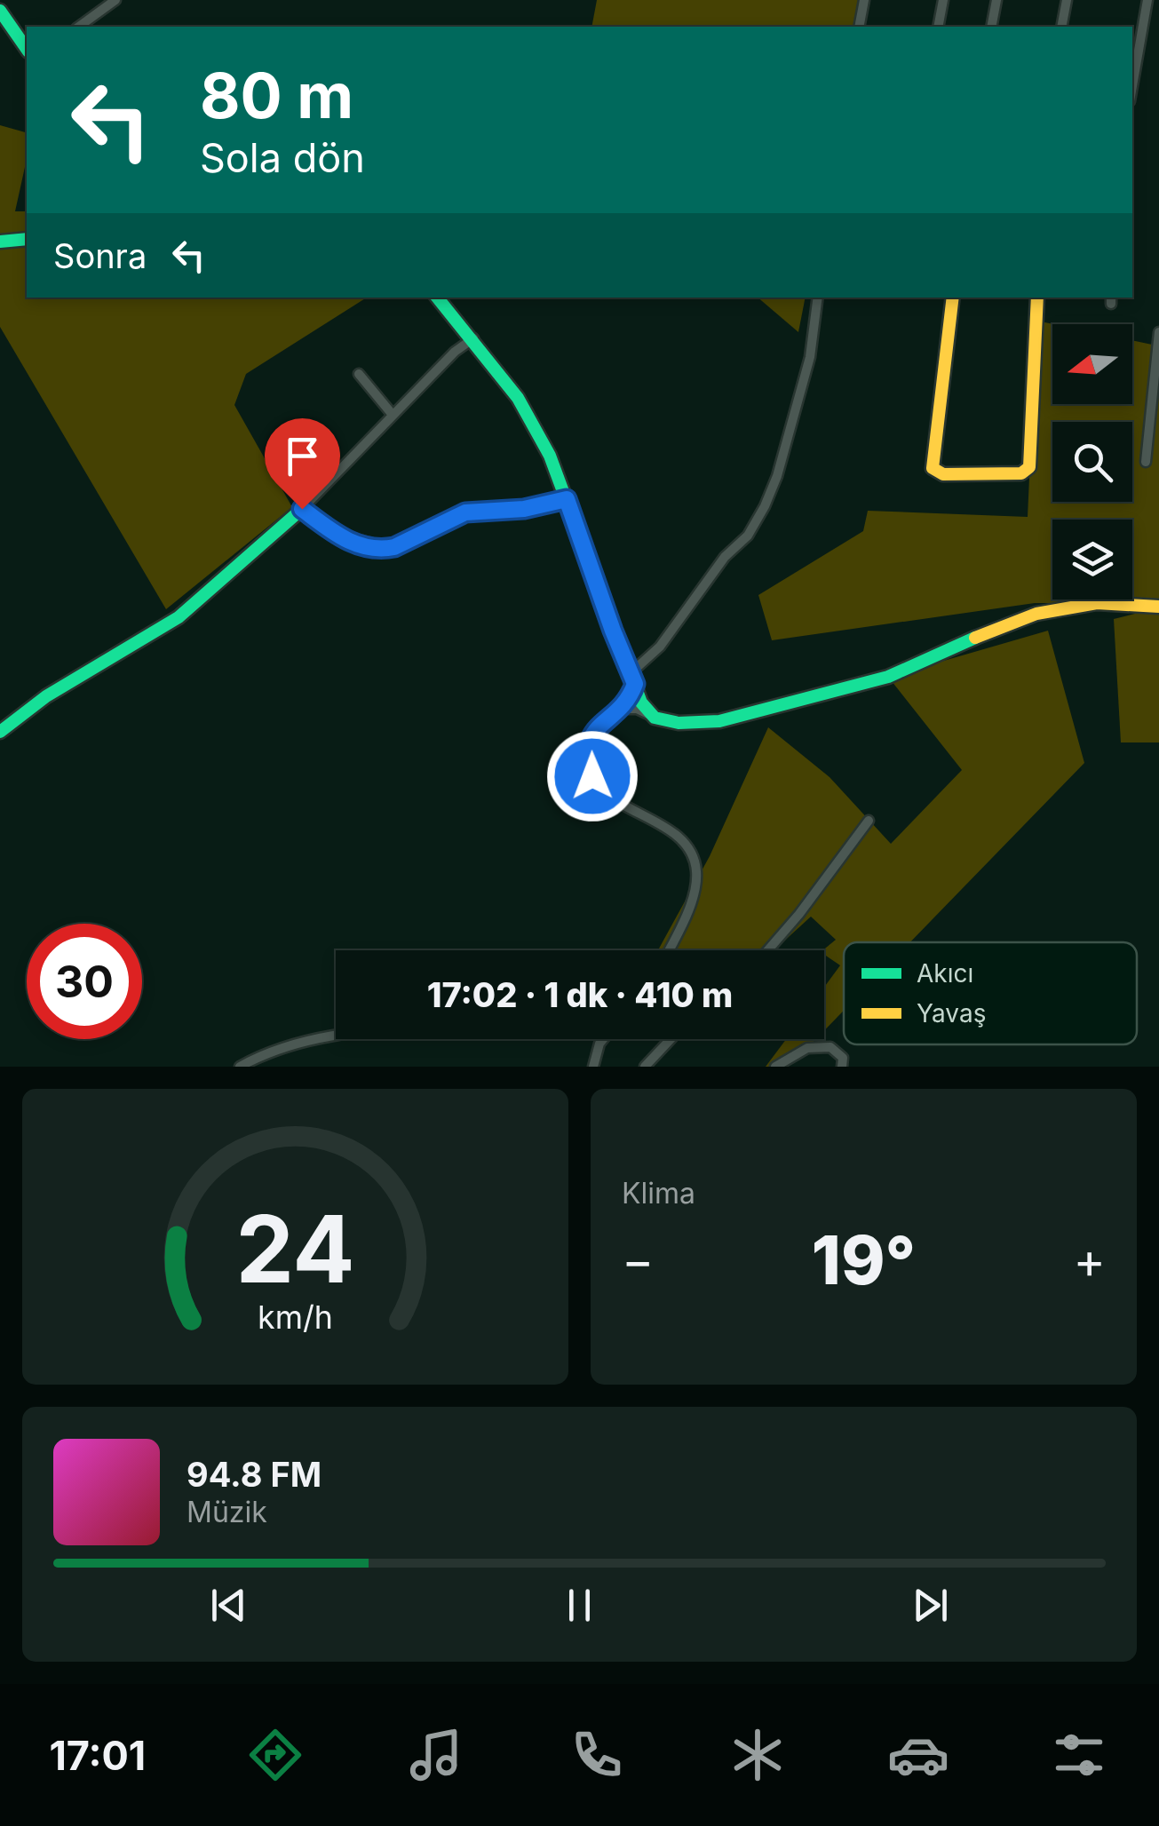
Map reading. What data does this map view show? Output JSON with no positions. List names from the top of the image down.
{
  "legend": ["Akıcı", "Yavaş"],
  "north": "left",
  "page": {
    "turn": ["80 m", "Sola dön"],
    "then": "Sonra",
    "limit": "30",
    "trip": "17:02 · 1 dk · 410 m",
    "tile": "Klima",
    "heat": ["−", "19°", "+"],
    "song": ["94.8 FM", "Müzik"],
    "tabs": "17:01",
    "gauge": ["24", "km/h"]
  }
}
